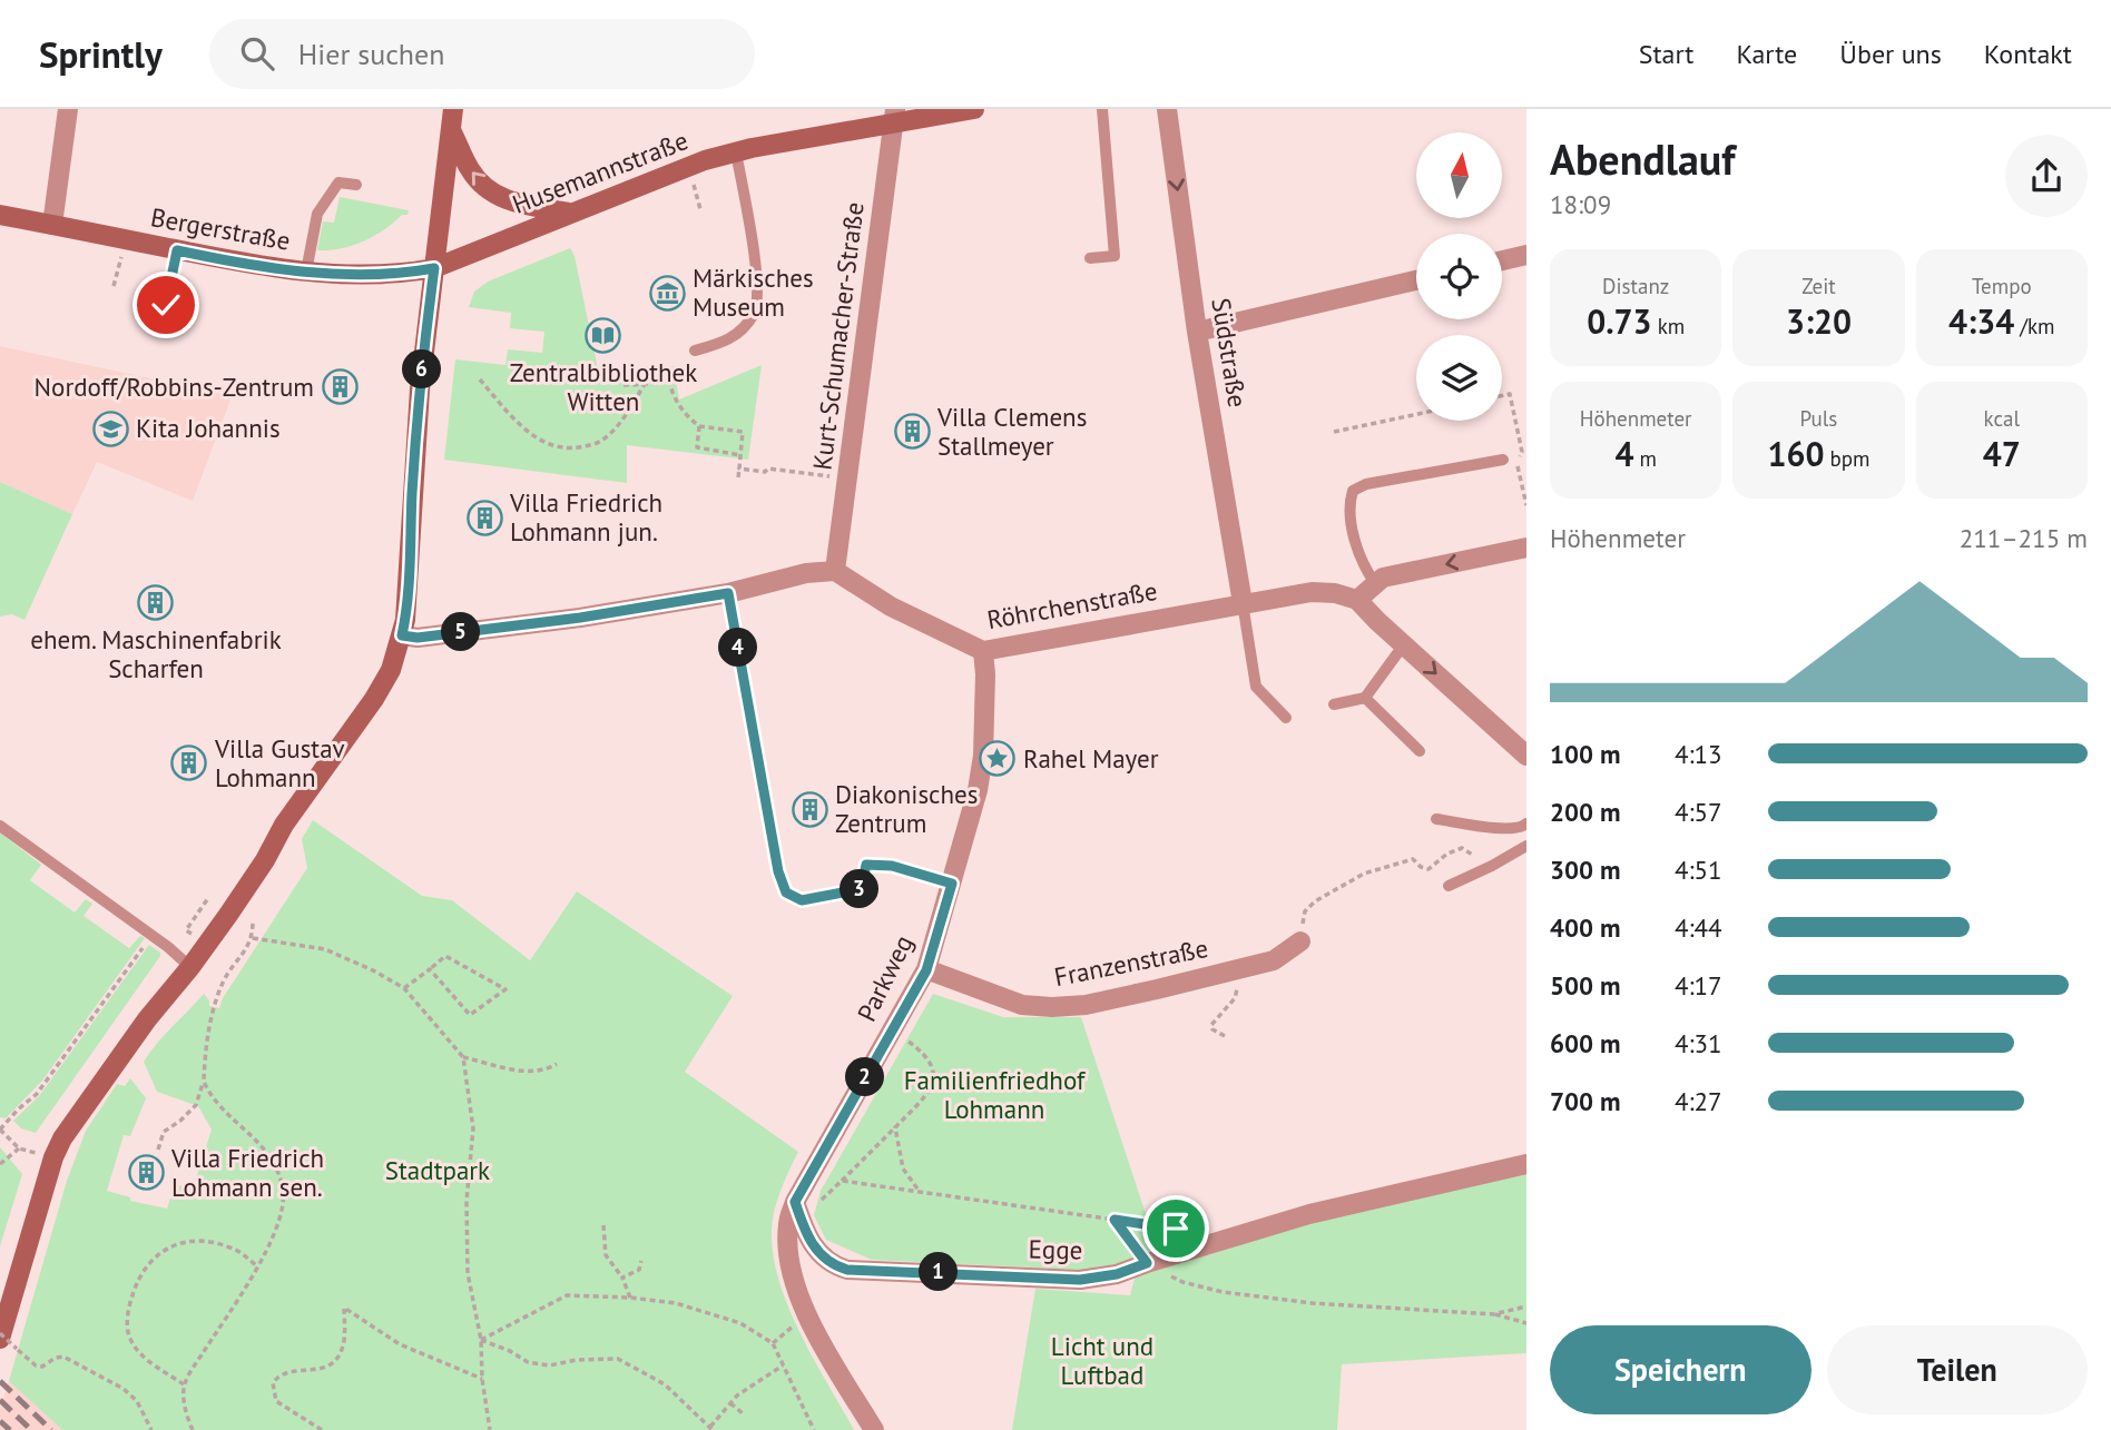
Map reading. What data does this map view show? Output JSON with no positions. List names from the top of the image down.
{
  "streets": {
    "main road": ["Husemannstraße", "Bergerstraße"],
    "street": [
      "Kurt-Schumacher-Straße",
      "Südstraße",
      "Röhrchenstraße",
      "Franzenstraße",
      "Parkweg",
      "Egge"
    ]
  },
  "crossings": [
    ["Husemannstraße", "Bergerstraße"],
    ["Husemannstraße", "Kurt-Schumacher-Straße"],
    ["Kurt-Schumacher-Straße", "Röhrchenstraße"],
    ["Südstraße", "Röhrchenstraße"],
    ["Röhrchenstraße", "Parkweg"],
    ["Franzenstraße", "Parkweg"],
    ["Parkweg", "Egge"]
  ],
  "one_way": ["Südstraße"],
  "parks": ["Familienfriedhof Lohmann", "Stadtpark", "Licht und Luftbad"],
  "places": {
    "museum": ["Märkisches Museum"],
    "library": ["Zentralbibliothek Witten"],
    "building": [
      "Nordoff/Robbins-Zentrum",
      "Villa Clemens Stallmeyer",
      "Villa Friedrich Lohmann jun.",
      "ehem. Maschinenfabrik Scharfen",
      "Villa Gustav Lohmann",
      "Diakonisches Zentrum",
      "Villa Friedrich Lohmann sen."
    ],
    "school or university": ["Kita Johannis"],
    "place": ["Rahel Mayer"]
  },
  "north": "top",
  "page": {
    "header": "Sprintly",
    "search": "Hier suchen",
    "nav": [
      "Start",
      "Karte",
      "Über uns",
      "Kontakt"
    ],
    "heading": ["Abendlauf", "18:09"],
    "stats": [
      ["Distanz", "0.73 km"],
      ["Zeit", "3:20"],
      ["Tempo", "4:34 /km"],
      ["Höhenmeter", "4 m"],
      ["Puls", "160 bpm"],
      ["kcal", "47"]
    ],
    "pins": [
      "6",
      "5",
      "4",
      "3",
      "2",
      "1"
    ],
    "chart": ["Höhenmeter", "211–215 m"],
    "list": [
      {
        "name": "100 m",
        "note": "4:13"
      },
      {
        "name": "200 m",
        "note": "4:57"
      },
      {
        "name": "300 m",
        "note": "4:51"
      },
      {
        "name": "400 m",
        "note": "4:44"
      },
      {
        "name": "500 m",
        "note": "4:17"
      },
      {
        "name": "600 m",
        "note": "4:31"
      },
      {
        "name": "700 m",
        "note": "4:27"
      }
    ],
    "buttons": ["Speichern", "Teilen"]
  }
}
